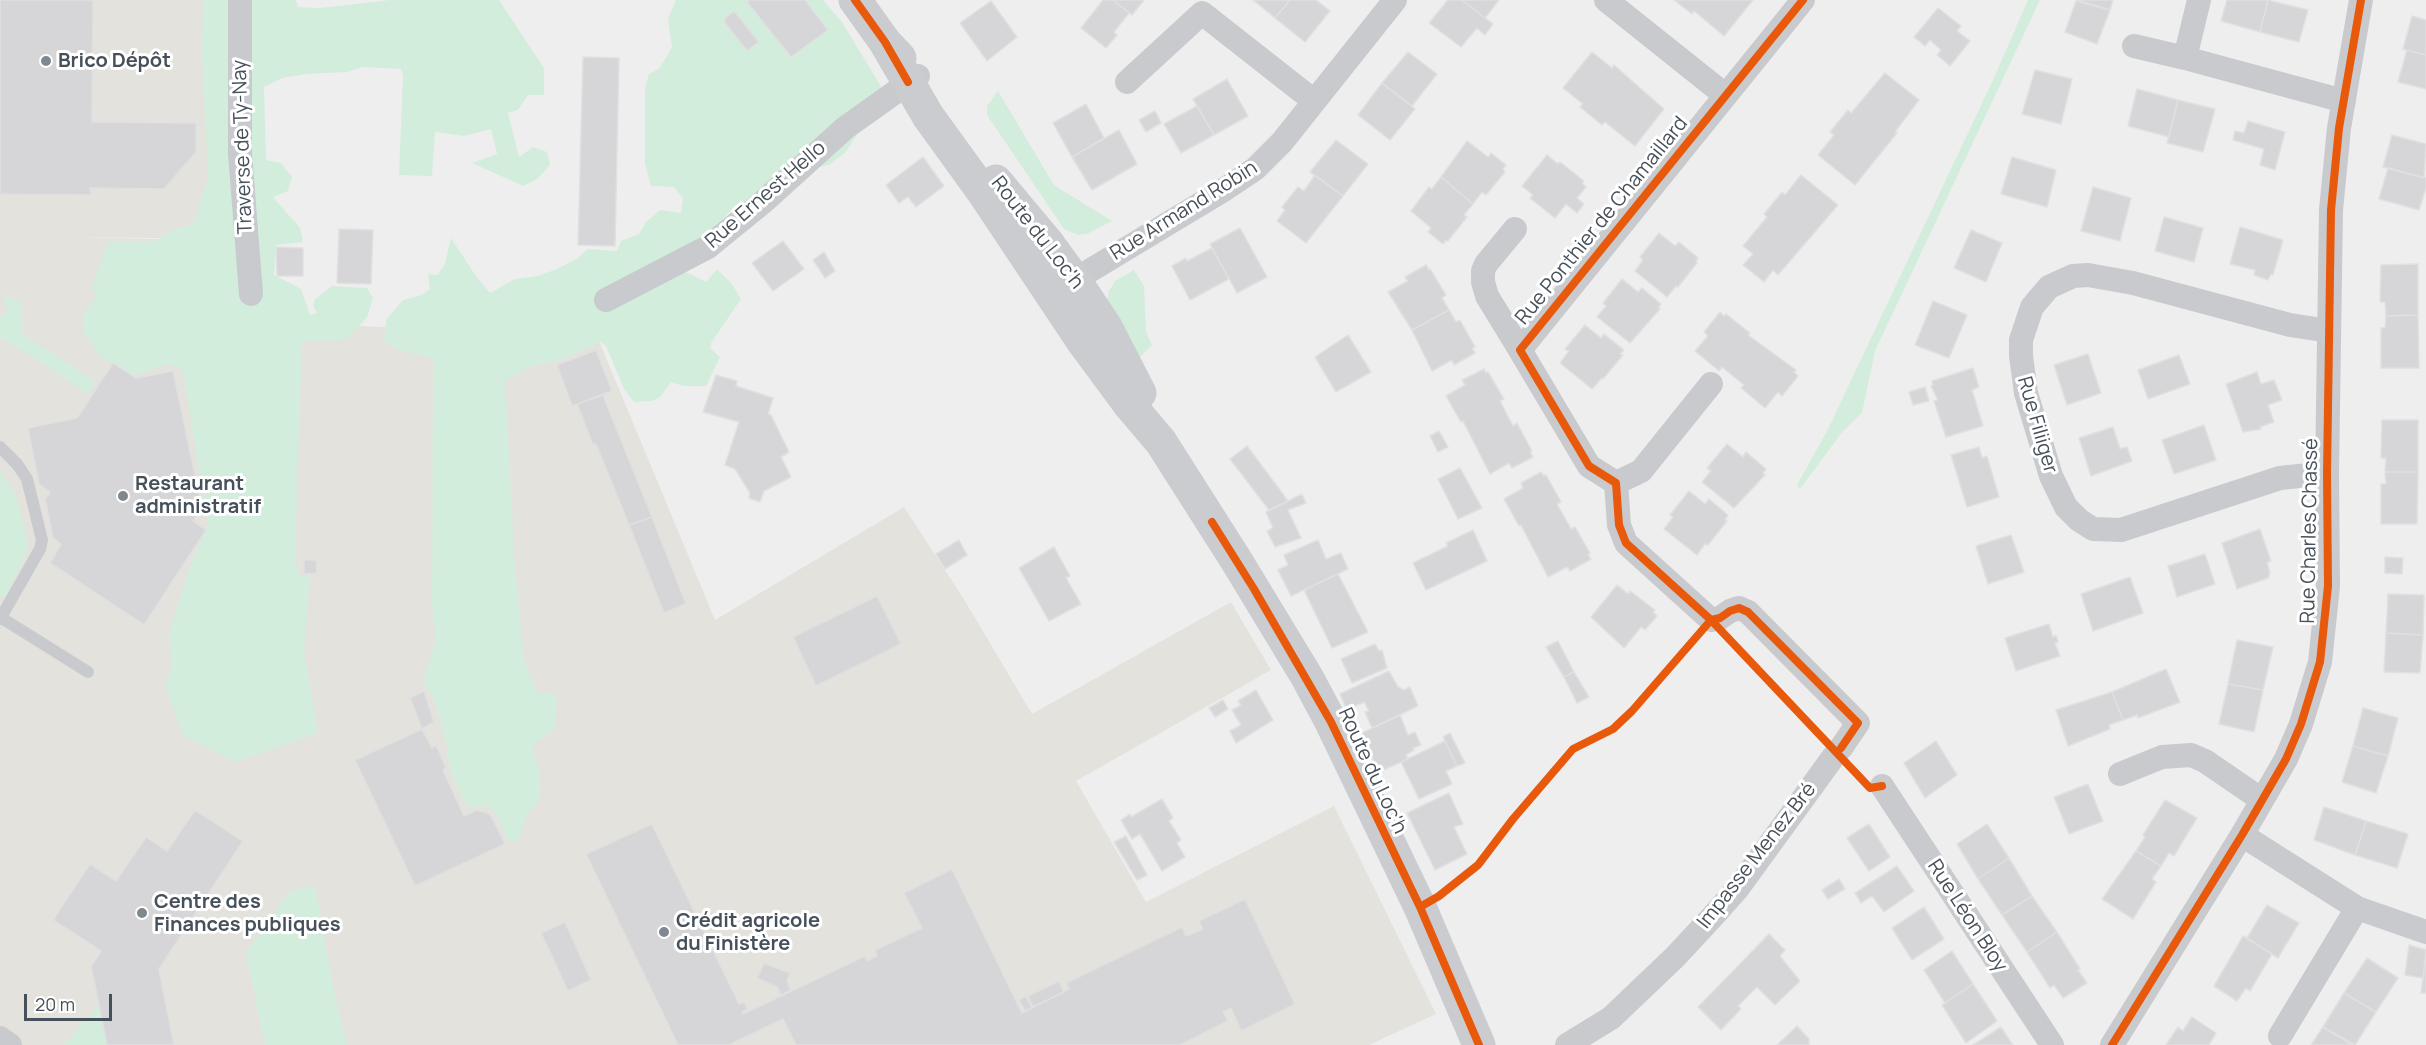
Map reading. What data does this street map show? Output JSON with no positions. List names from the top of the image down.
{
  "streets": {
    "main road": ["Route du Loc'h"],
    "street": [
      "Traverse de Ty-Nay",
      "Rue Ernest Hello",
      "Rue Armand Robin",
      "Rue Ponthier de Chamaillard",
      "Rue Filiiger",
      "Rue Charles Chassé",
      "Impasse Menez Bré",
      "Rue Léon Bloy"
    ]
  },
  "crossings": [
    ["Rue Ernest Hello", "Route du Loc'h"],
    ["Rue Armand Robin", "Route du Loc'h"],
    ["Rue Ponthier de Chamaillard", "Impasse Menez Bré"],
    ["Rue Filiiger", "Rue Charles Chassé"]
  ],
  "places": [
    "Brico Dépôt",
    "Restaurant administratif",
    "Centre des Finances publiques",
    "Crédit agricole du Finistère"
  ],
  "scale_bar": "20 m"
}
